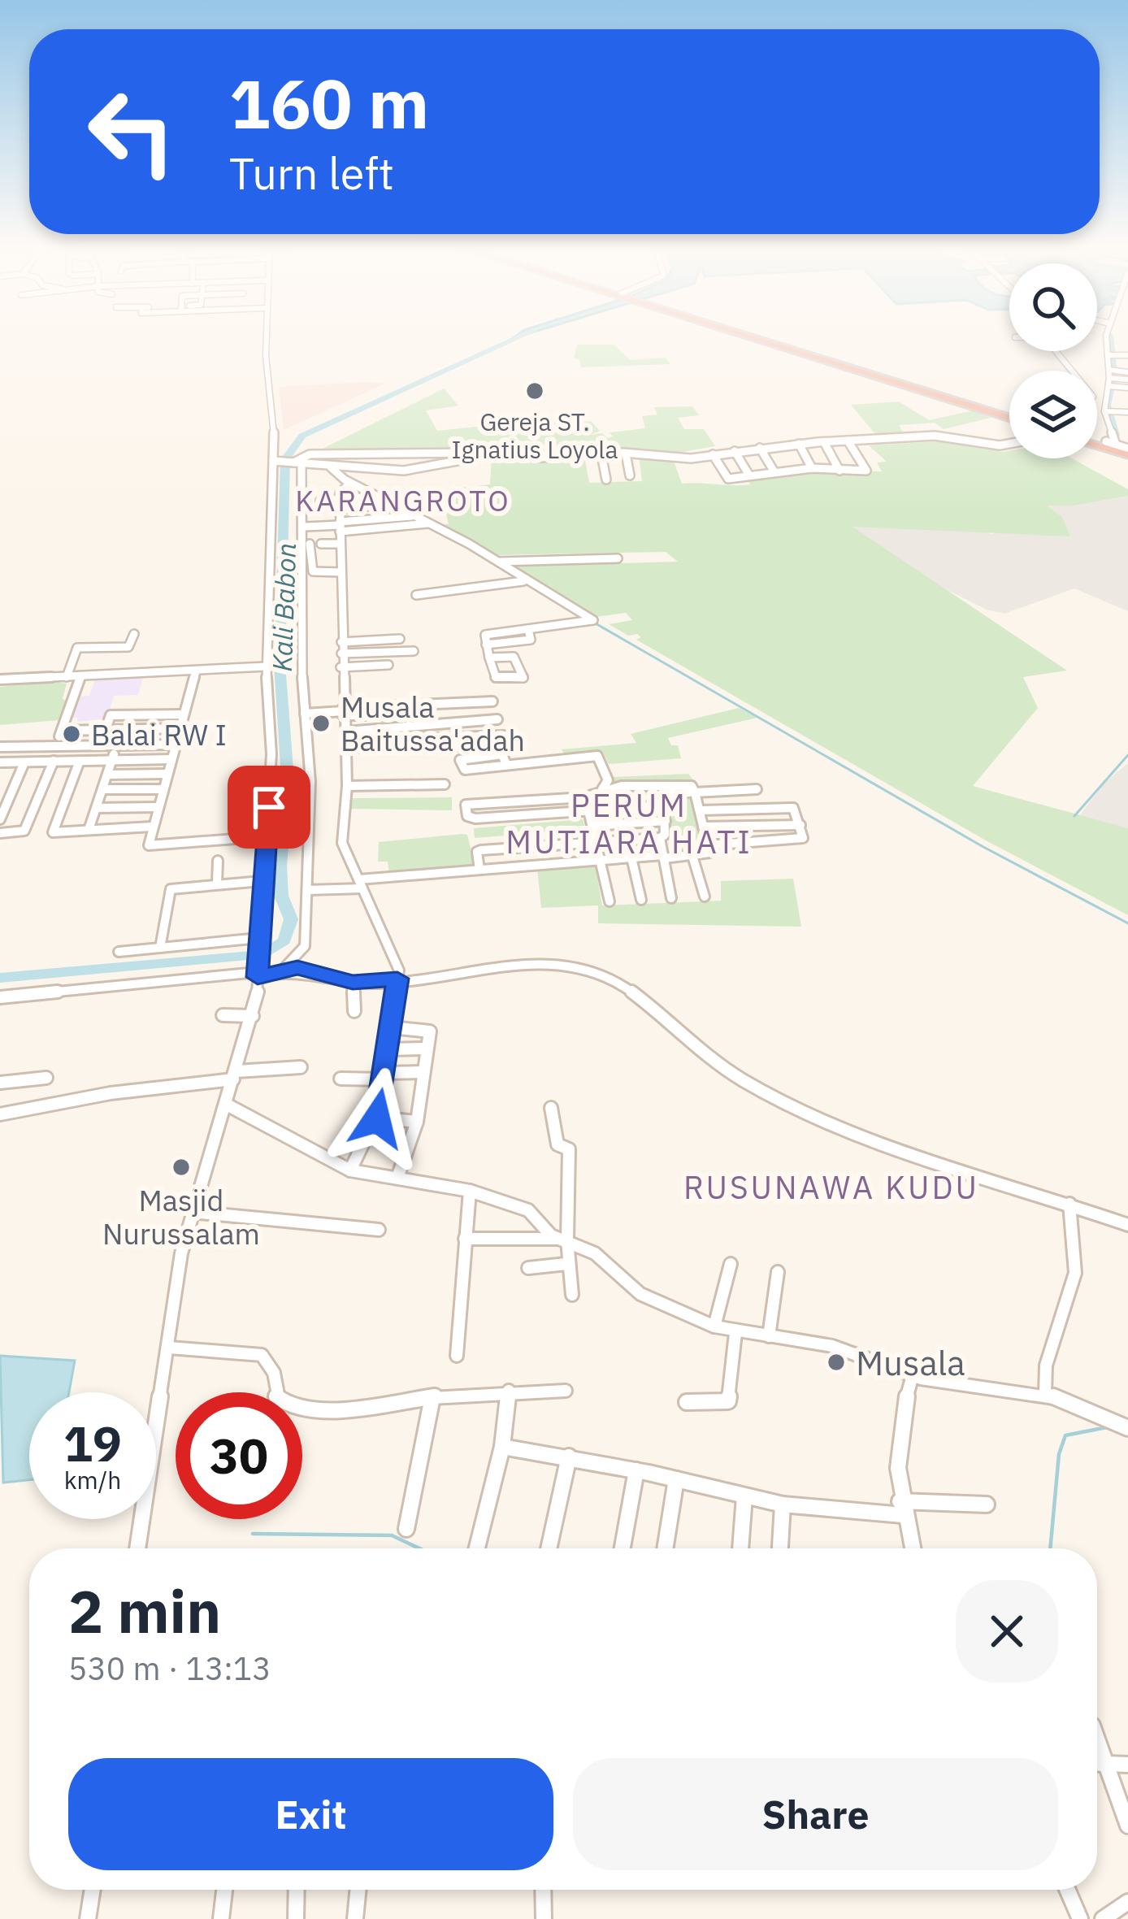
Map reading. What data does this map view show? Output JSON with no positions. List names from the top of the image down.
{
  "districts": ["KARANGROTO", "PERUM MUTIARA HATI", "RUSUNAWA KUDU"],
  "water": ["Kali Babon"],
  "places": [
    "Gereja ST. Ignatius Loyola",
    "Musala Baitussa'adah",
    "Balai RW I",
    "Masjid Nurussalam",
    "Musala"
  ],
  "page": {
    "turn": ["160 m", "Turn left"],
    "speed": "19 km/h",
    "limit": "30",
    "heading": ["2 min", "530 m · 13:13"],
    "buttons": ["Exit", "Share"]
  }
}
